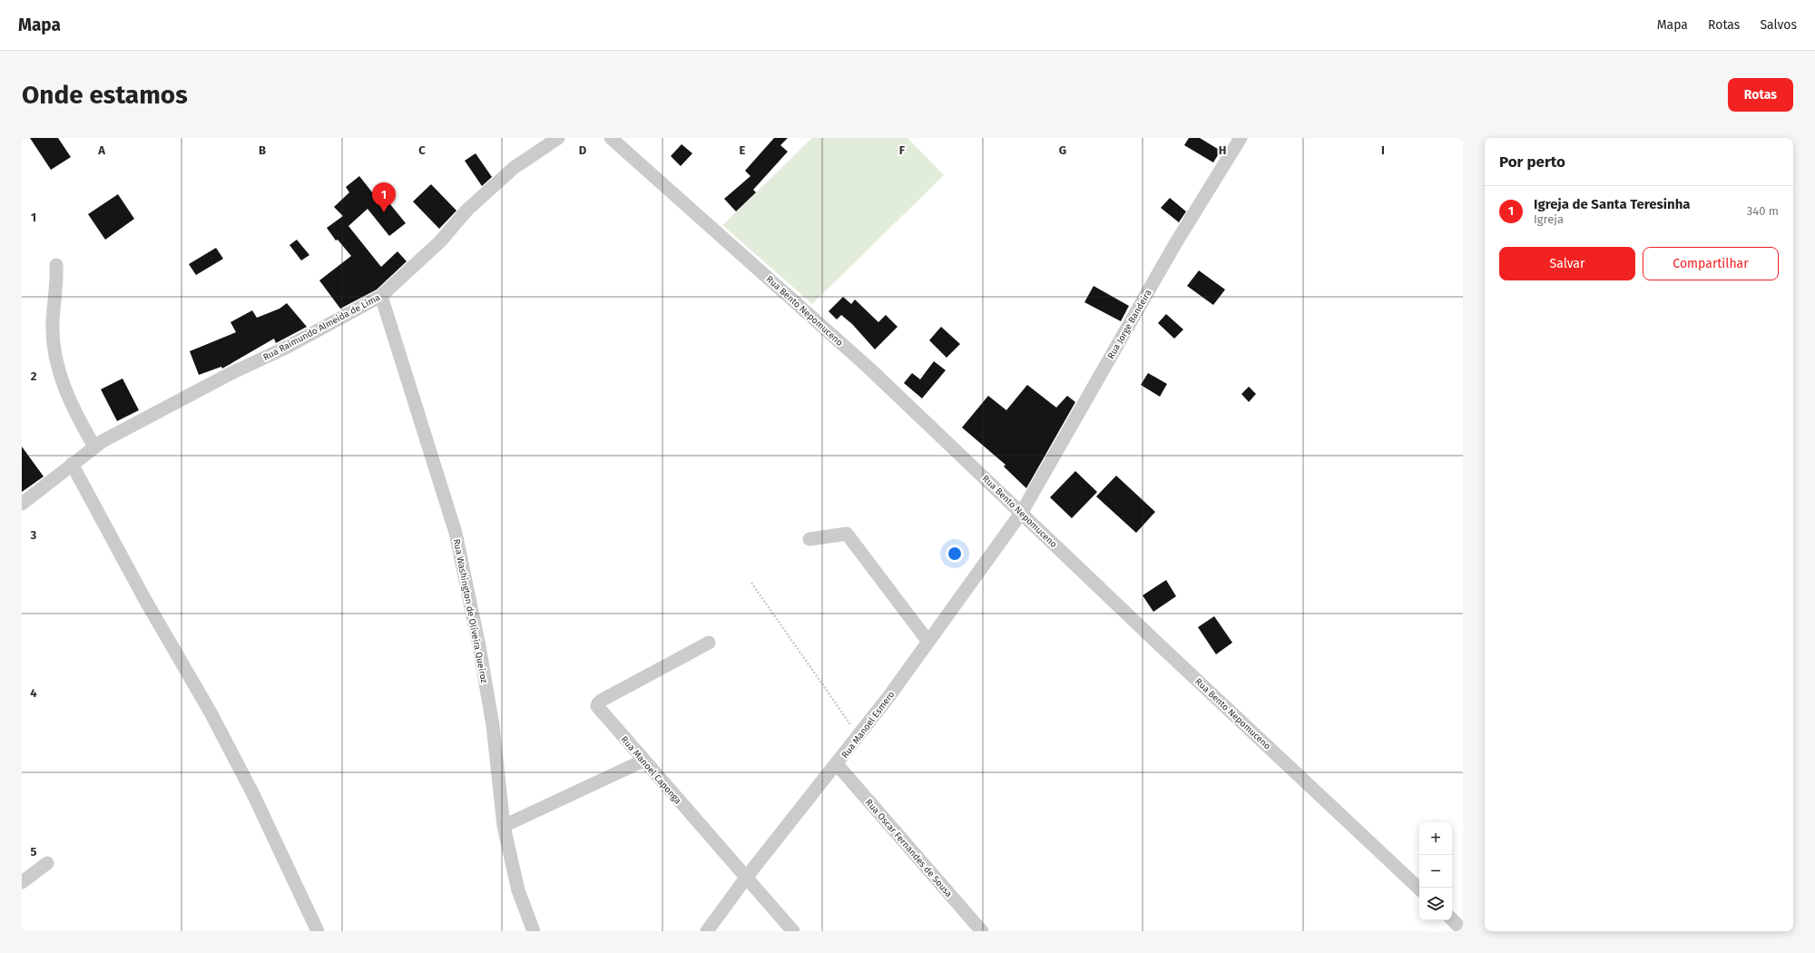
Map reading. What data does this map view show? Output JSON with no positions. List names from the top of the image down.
{
  "streets": {
    "street": [
      "Rua Bento Nepomuceno",
      "Rua Jorge Bandeira",
      "Rua Raimundo Almeida de Lima",
      "Rua Washington de Oliveira Queiroz",
      "Rua Manoel Esmero",
      "Rua Manoel Caponga",
      "Rua Oscar Fernandes de Sousa"
    ]
  },
  "crossings": [
    ["Rua Bento Nepomuceno", "Rua Jorge Bandeira"],
    ["Rua Bento Nepomuceno", "Rua Manoel Esmero"],
    ["Rua Jorge Bandeira", "Rua Manoel Esmero"],
    ["Rua Raimundo Almeida de Lima", "Rua Washington de Oliveira Queiroz"],
    ["Rua Manoel Esmero", "Rua Manoel Caponga"],
    ["Rua Manoel Esmero", "Rua Oscar Fernandes de Sousa"]
  ],
  "page": {
    "header": "Mapa",
    "nav": ["Mapa", "Rotas", "Salvos"],
    "buttons": [
      "Rotas",
      ["Salvar", "Compartilhar"]
    ],
    "title": "Onde estamos",
    "heading": "Por perto",
    "pins": "1",
    "list": [
      {
        "mark": "1",
        "name": "Igreja de Santa Teresinha",
        "note": "Igreja",
        "value": "340 m"
      }
    ],
    "map_buttons": ["+", "−"]
  },
  "grid": {
    "columns": [
      "A",
      "B",
      "C",
      "D",
      "E",
      "F",
      "G",
      "H",
      "I"
    ],
    "rows": [
      "1",
      "2",
      "3",
      "4",
      "5"
    ]
  }
}
